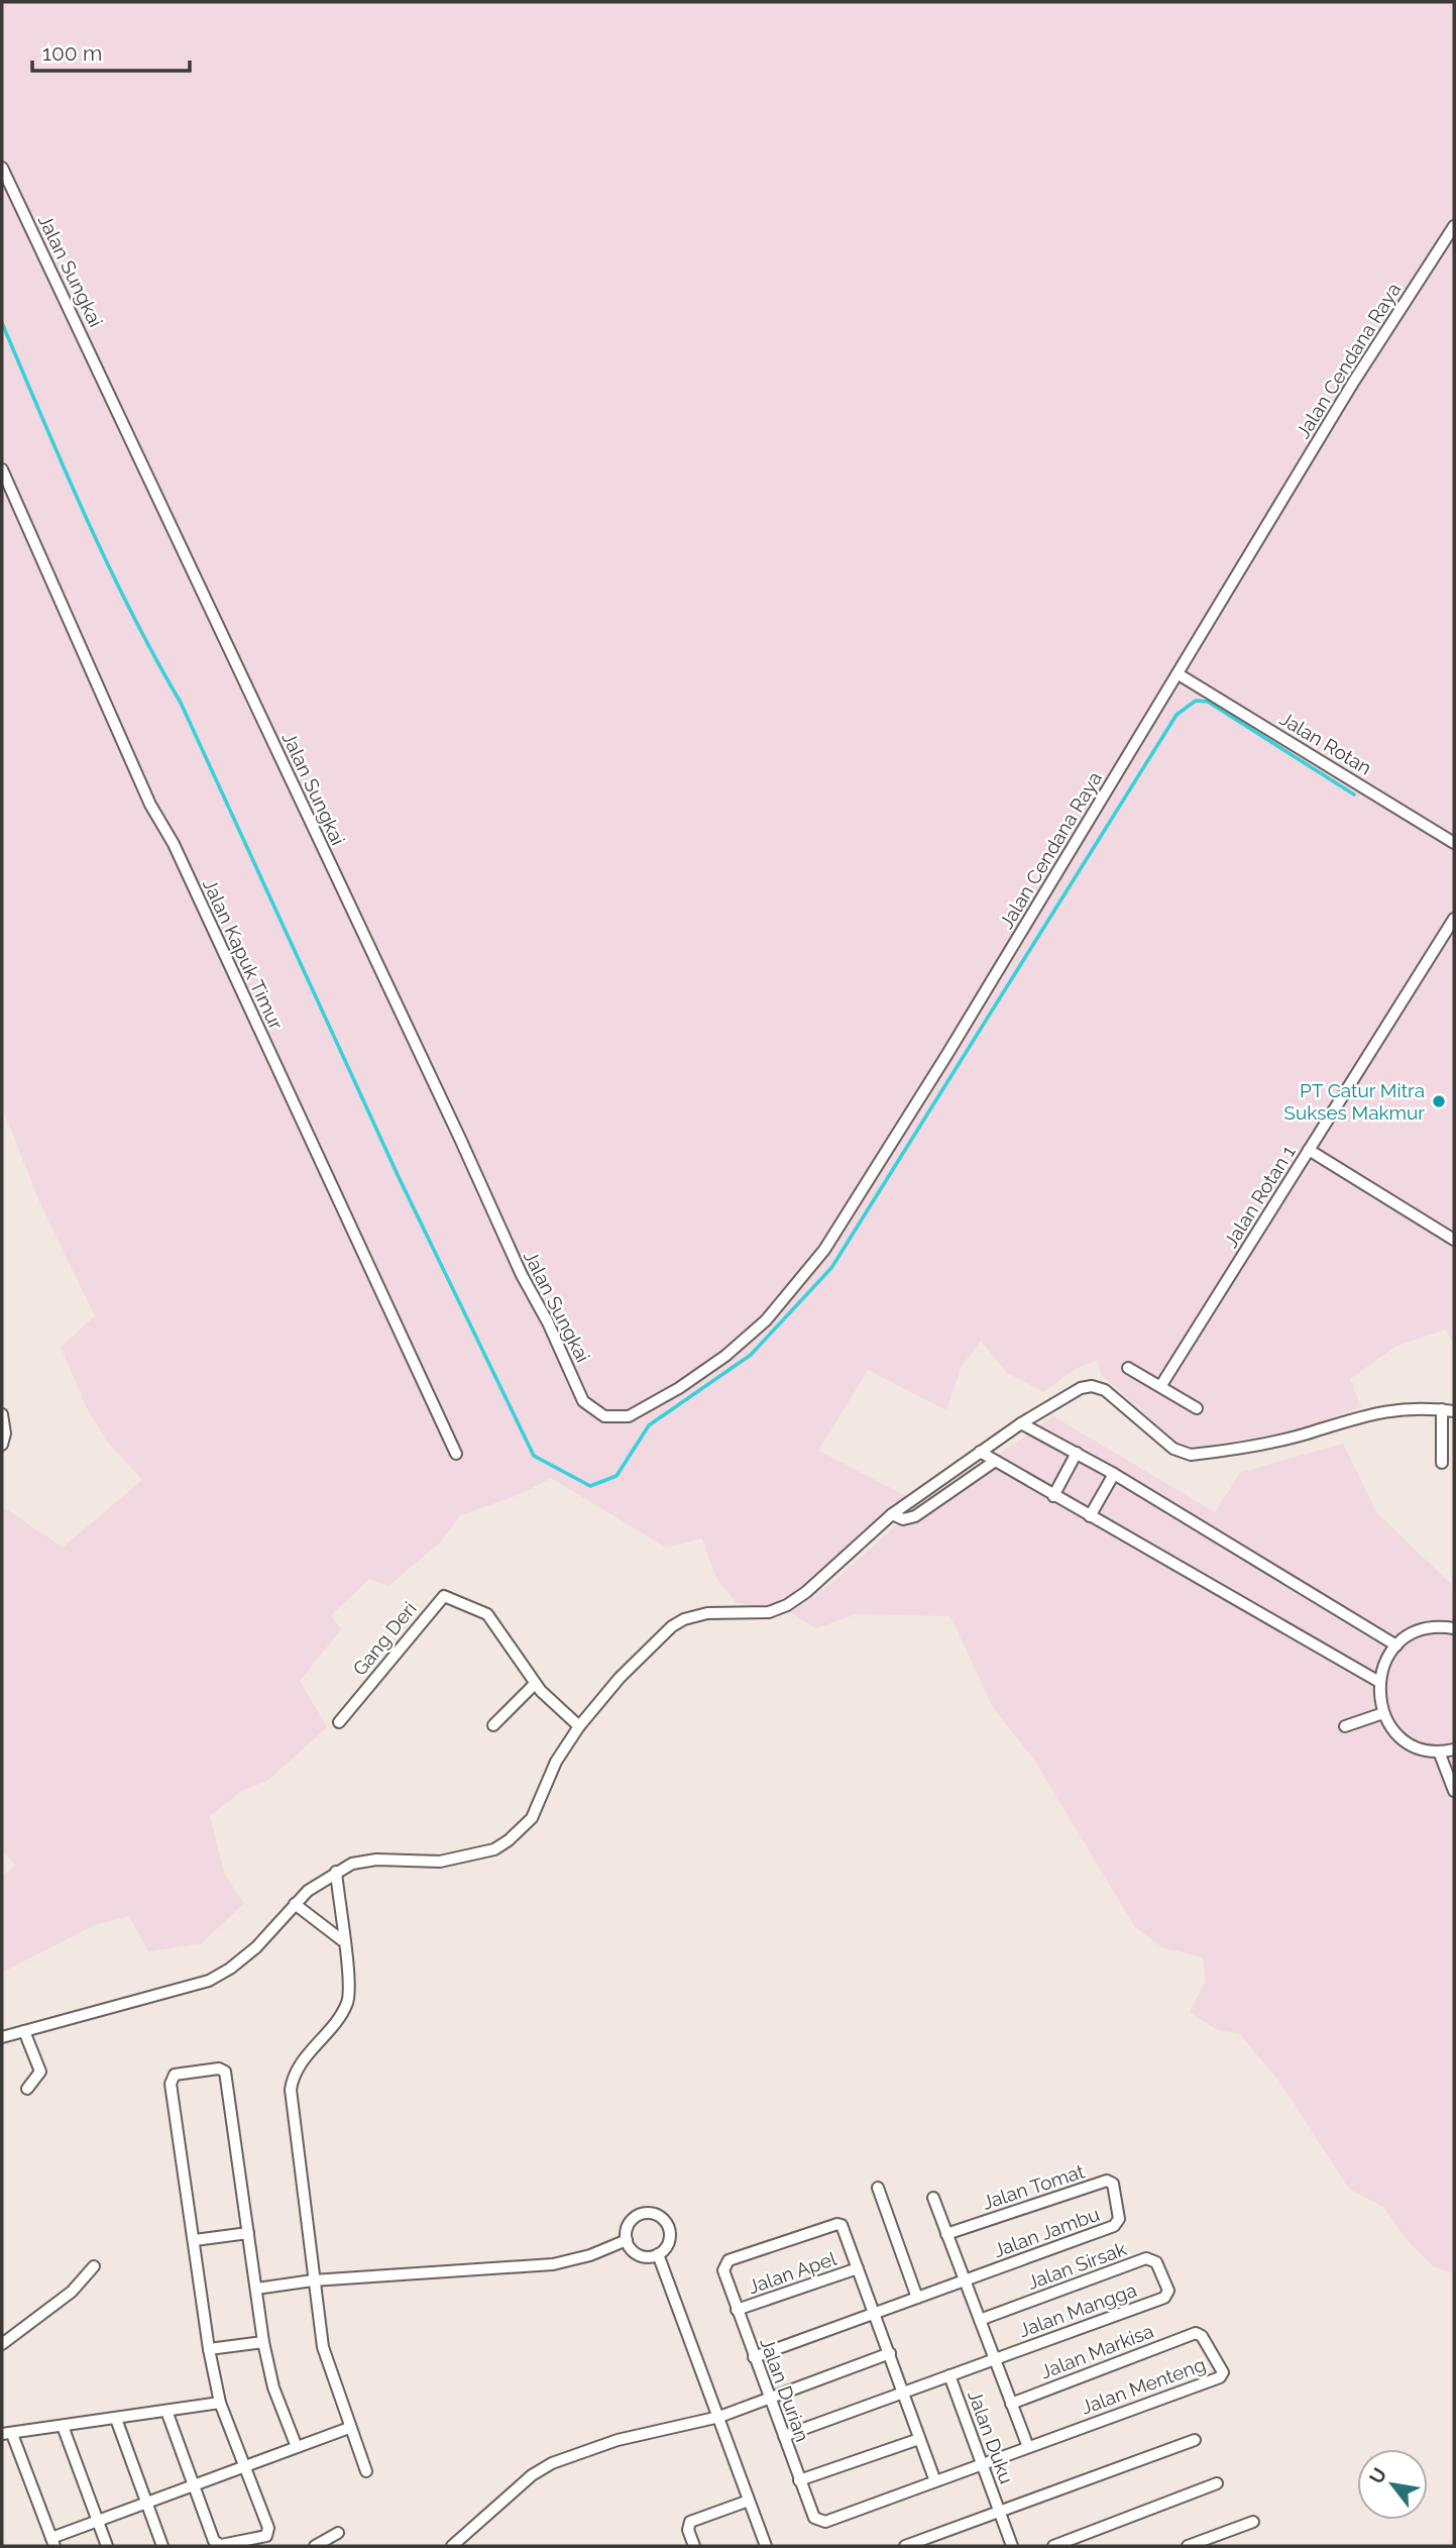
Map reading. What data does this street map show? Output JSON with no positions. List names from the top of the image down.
{
  "streets": {
    "street": [
      "Jalan Sungkai",
      "Jalan Cendana Raya",
      "Jalan Rotan",
      "Jalan Kapuk Timur",
      "Jalan Rotan 1",
      "Gang Deri",
      "Jalan Tomat",
      "Jalan Jambu",
      "Jalan Sirsak",
      "Jalan Apel",
      "Jalan Mangga",
      "Jalan Markisa",
      "Jalan Menteng",
      "Jalan Durian",
      "Jalan Duku"
    ]
  },
  "crossings": [
    ["Jalan Sungkai", "Jalan Cendana Raya"],
    ["Jalan Cendana Raya", "Jalan Rotan"],
    ["Jalan Tomat", "Jalan Jambu"],
    ["Jalan Sirsak", "Jalan Mangga"],
    ["Jalan Apel", "Jalan Durian"],
    ["Jalan Mangga", "Jalan Durian"],
    ["Jalan Mangga", "Jalan Duku"],
    ["Jalan Markisa", "Jalan Menteng"]
  ],
  "places": ["PT Catur Mitra Sukses Makmur"],
  "scale_bar": "100 m",
  "north": "top left"
}
